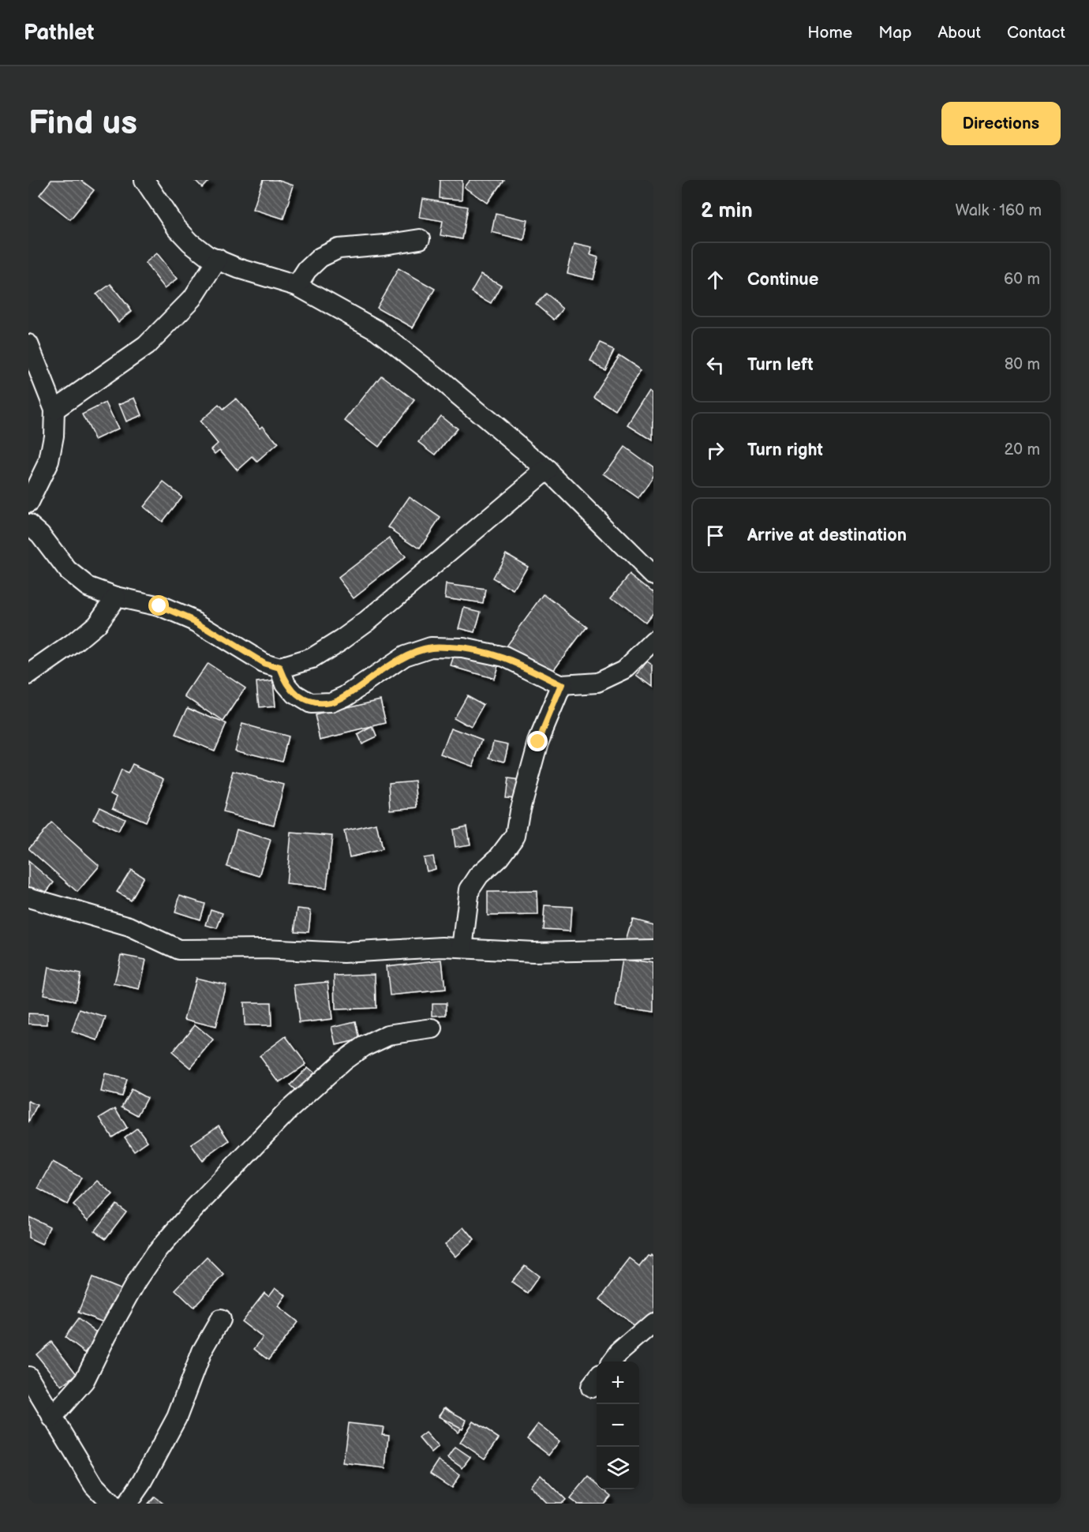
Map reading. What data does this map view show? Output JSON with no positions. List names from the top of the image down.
{
  "page": {
    "header": "Pathlet",
    "nav": [
      "Home",
      "Map",
      "About",
      "Contact"
    ],
    "buttons": "Directions",
    "title": "Find us",
    "heading": ["2 min", "Walk · 160 m"],
    "list": [
      ["Continue", "60 m"],
      ["Turn left", "80 m"],
      ["Turn right", "20 m"],
      "Arrive at destination"
    ],
    "map_buttons": ["+", "−"]
  }
}
